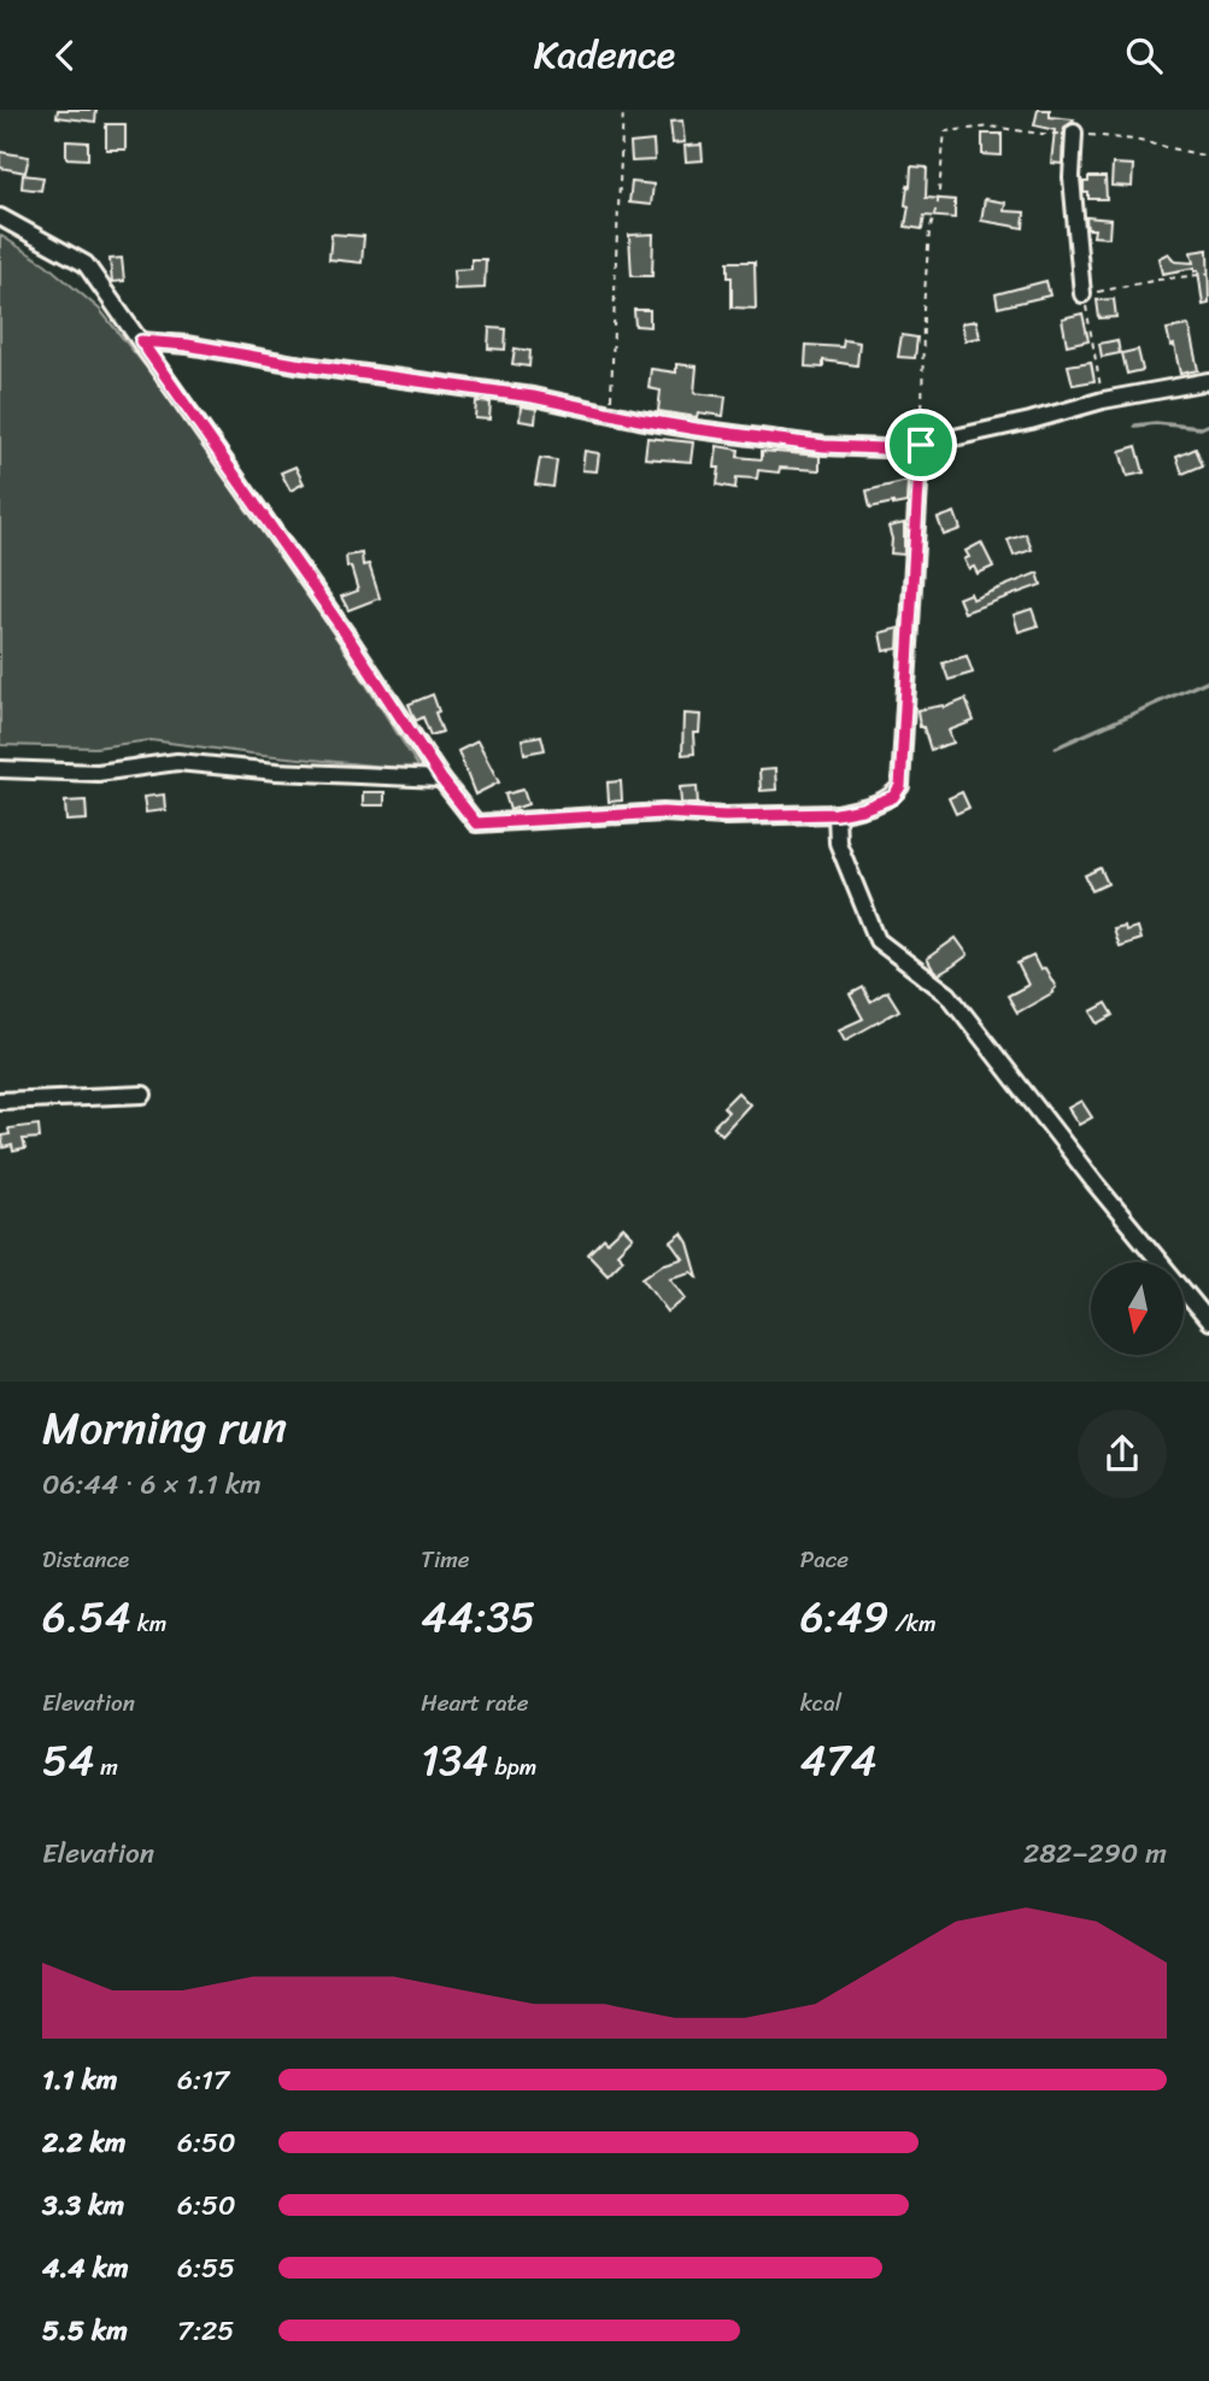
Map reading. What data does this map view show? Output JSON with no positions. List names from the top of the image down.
{
  "north": "bottom",
  "page": {
    "header": "Kadence",
    "heading": ["Morning run", "06:44 · 6 × 1.1 km"],
    "stats": [
      ["Distance", "6.54 km"],
      ["Time", "44:35"],
      ["Pace", "6:49 /km"],
      ["Elevation", "54 m"],
      ["Heart rate", "134 bpm"],
      ["kcal", "474"]
    ],
    "chart": ["Elevation", "282–290 m"],
    "list": [
      {
        "name": "1.1 km",
        "note": "6:17"
      },
      {
        "name": "2.2 km",
        "note": "6:50"
      },
      {
        "name": "3.3 km",
        "note": "6:50"
      },
      {
        "name": "4.4 km",
        "note": "6:55"
      },
      {
        "name": "5.5 km",
        "note": "7:25"
      }
    ]
  }
}
